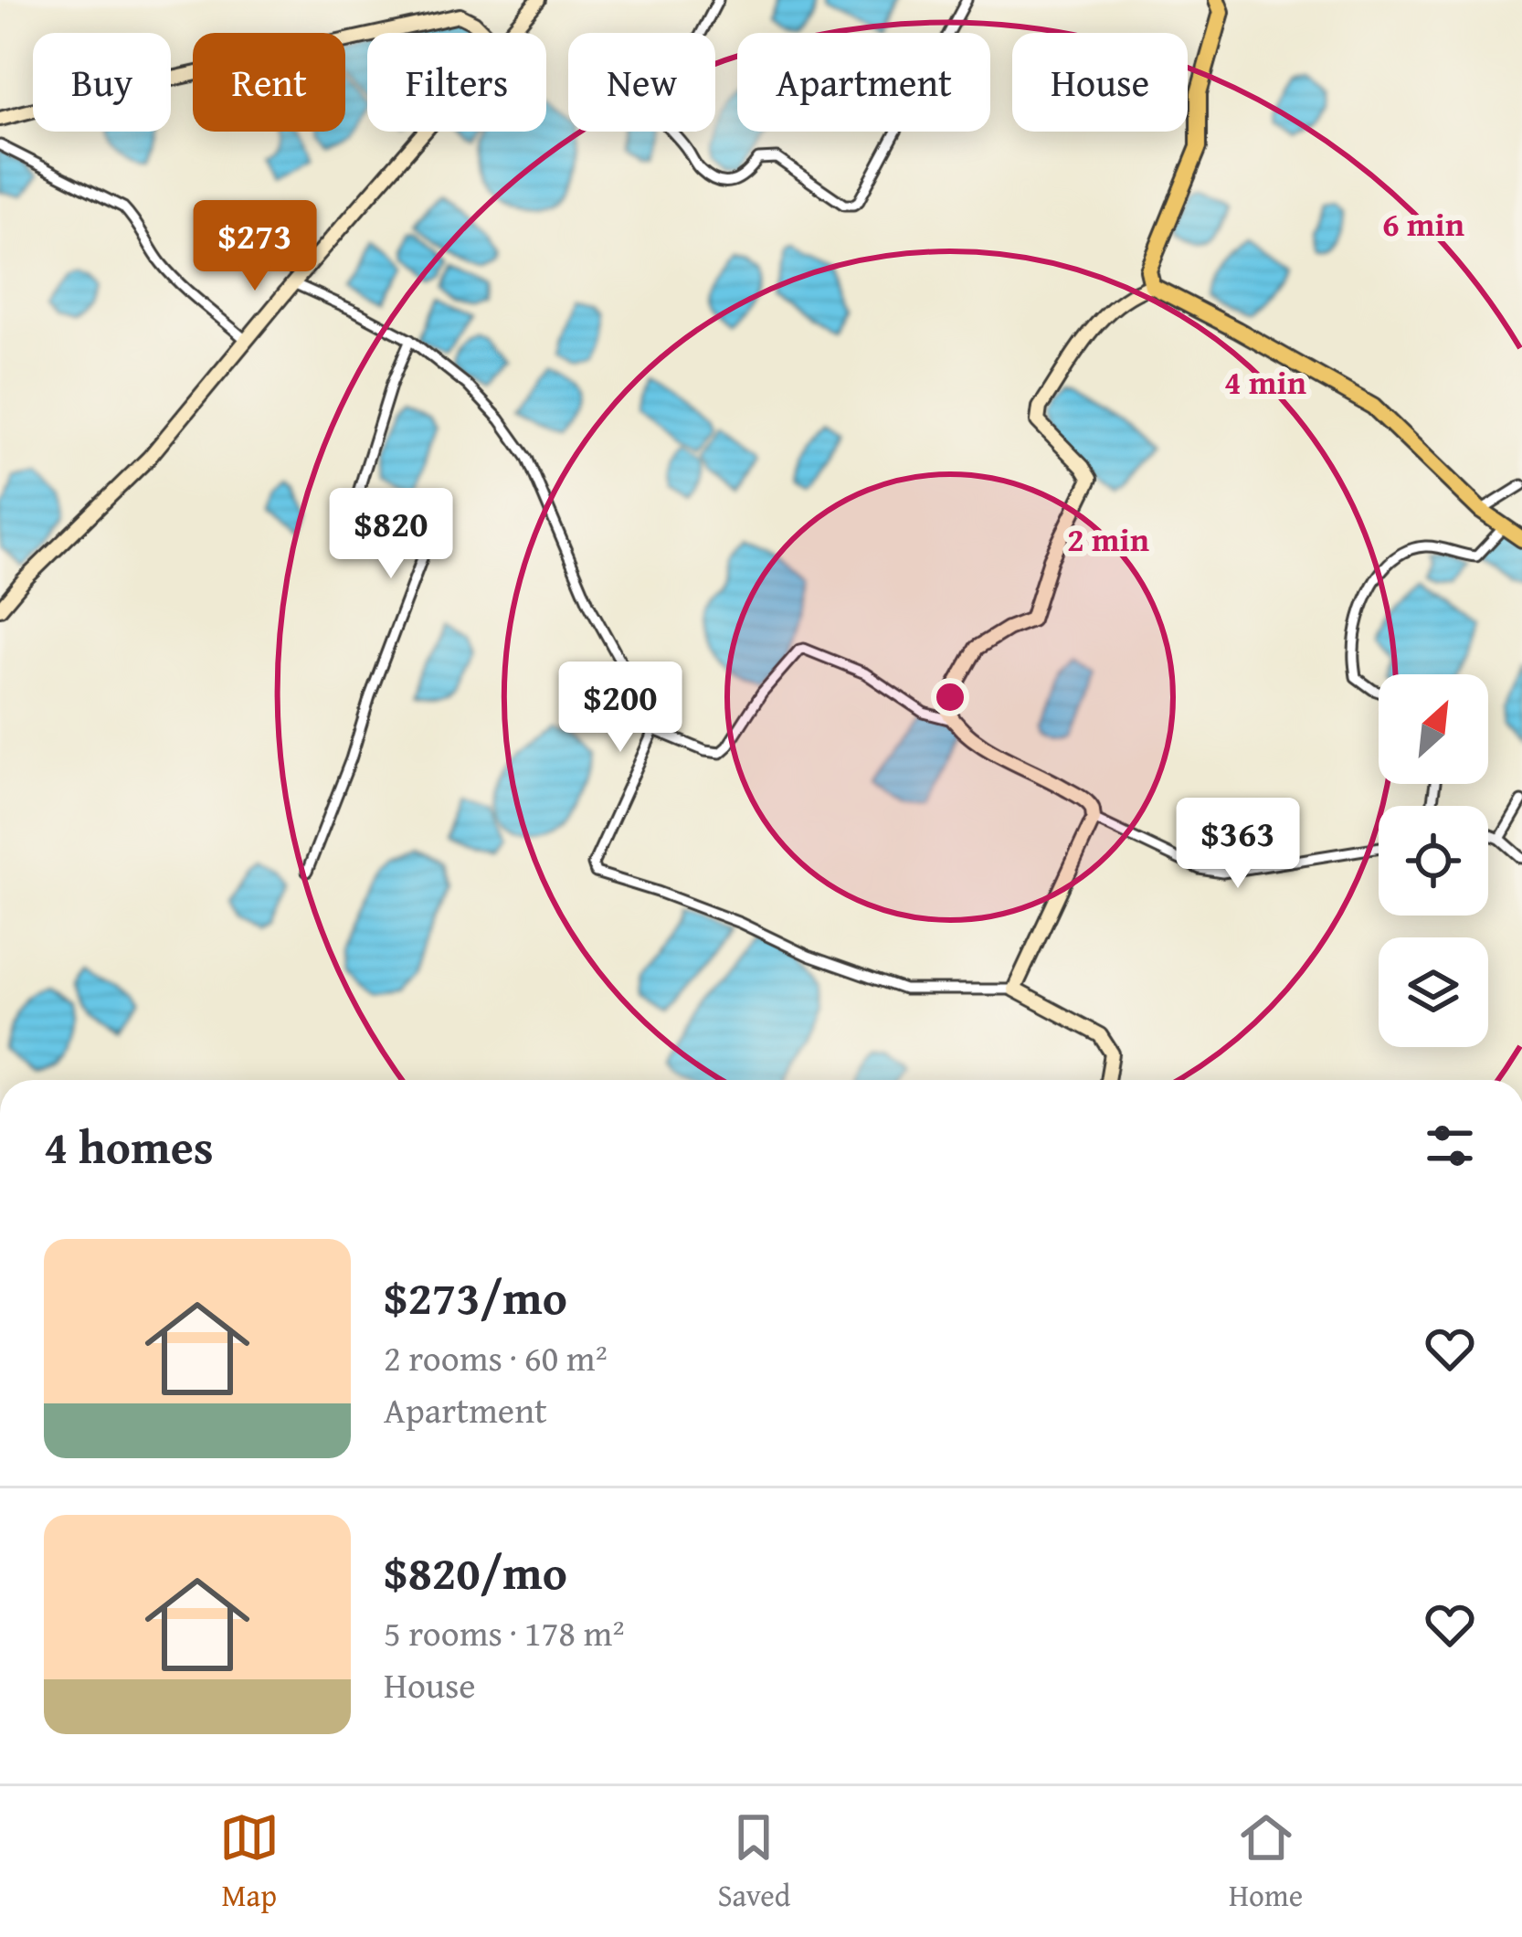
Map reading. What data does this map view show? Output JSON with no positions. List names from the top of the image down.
{
  "north": "top right",
  "page": {
    "chip": [
      "Buy",
      "Rent",
      "Filters",
      "New",
      "Apartment",
      "House"
    ],
    "price": [
      "$273",
      "$820",
      "$200",
      "$363"
    ],
    "heading": "4 homes",
    "list": [
      {
        "name": "$273/mo",
        "note": "2 rooms · 60 m² · Apartment"
      },
      {
        "name": "$820/mo",
        "note": "5 rooms · 178 m² · House"
      }
    ],
    "tabs": ["Map", "Saved", "Home"]
  },
  "rings": ["6 min", "4 min", "2 min"]
}
